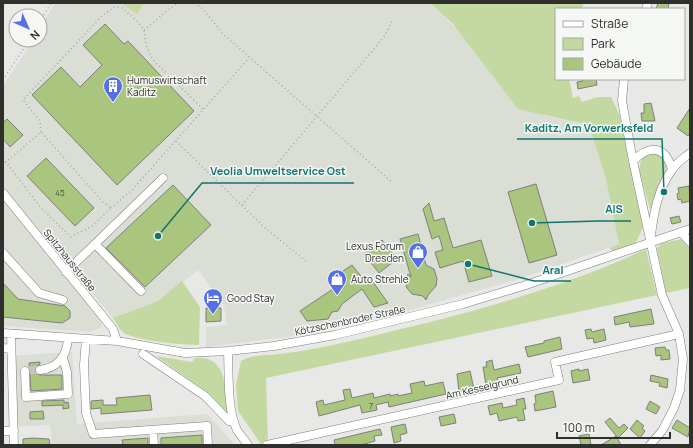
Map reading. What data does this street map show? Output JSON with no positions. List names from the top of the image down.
{
  "streets": {
    "street": ["Spitzhausstraße", "Kötzschenbroder Straße", "Am Kesselgrund"]
  },
  "crossings": [
    ["Spitzhausstraße", "Kötzschenbroder Straße"]
  ],
  "places": {
    "building": ["Humuswirtschaft Kaditz"],
    "other": [
      "Kaditz, Am Vorwerksfeld",
      "AIS",
      "Veolia Umweltservice Ost",
      "Aral"
    ],
    "shop": ["Lexus Forum Dresden", "Auto Strehle"],
    "hotel": ["Good Stay"]
  },
  "house_numbers": ["45", "7"],
  "legend": ["Straße", "Park", "Gebäude"],
  "scale_bar": "100 m",
  "north": "bottom right"
}
